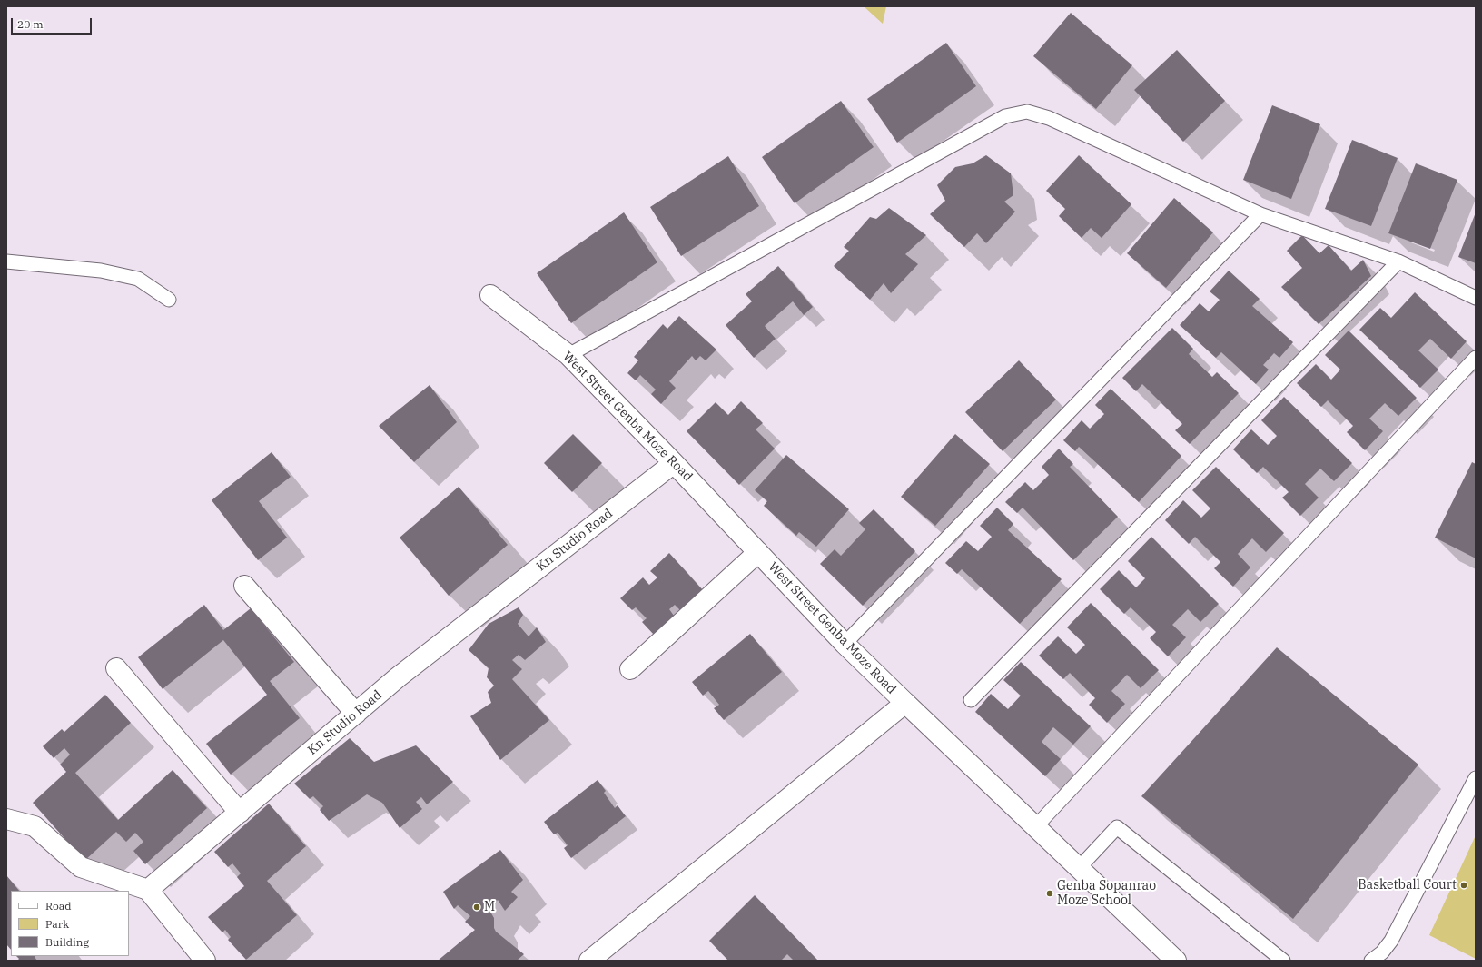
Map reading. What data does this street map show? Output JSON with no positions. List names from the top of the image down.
{
  "streets": {
    "street": ["West Street Genba Moze Road", "Kn Studio Road"]
  },
  "crossings": [
    ["West Street Genba Moze Road", "Kn Studio Road"]
  ],
  "places": ["Basketball Court", "Genba Sopanrao Moze School", "M"],
  "legend": ["Road", "Park", "Building"],
  "scale_bar": "20 m"
}
